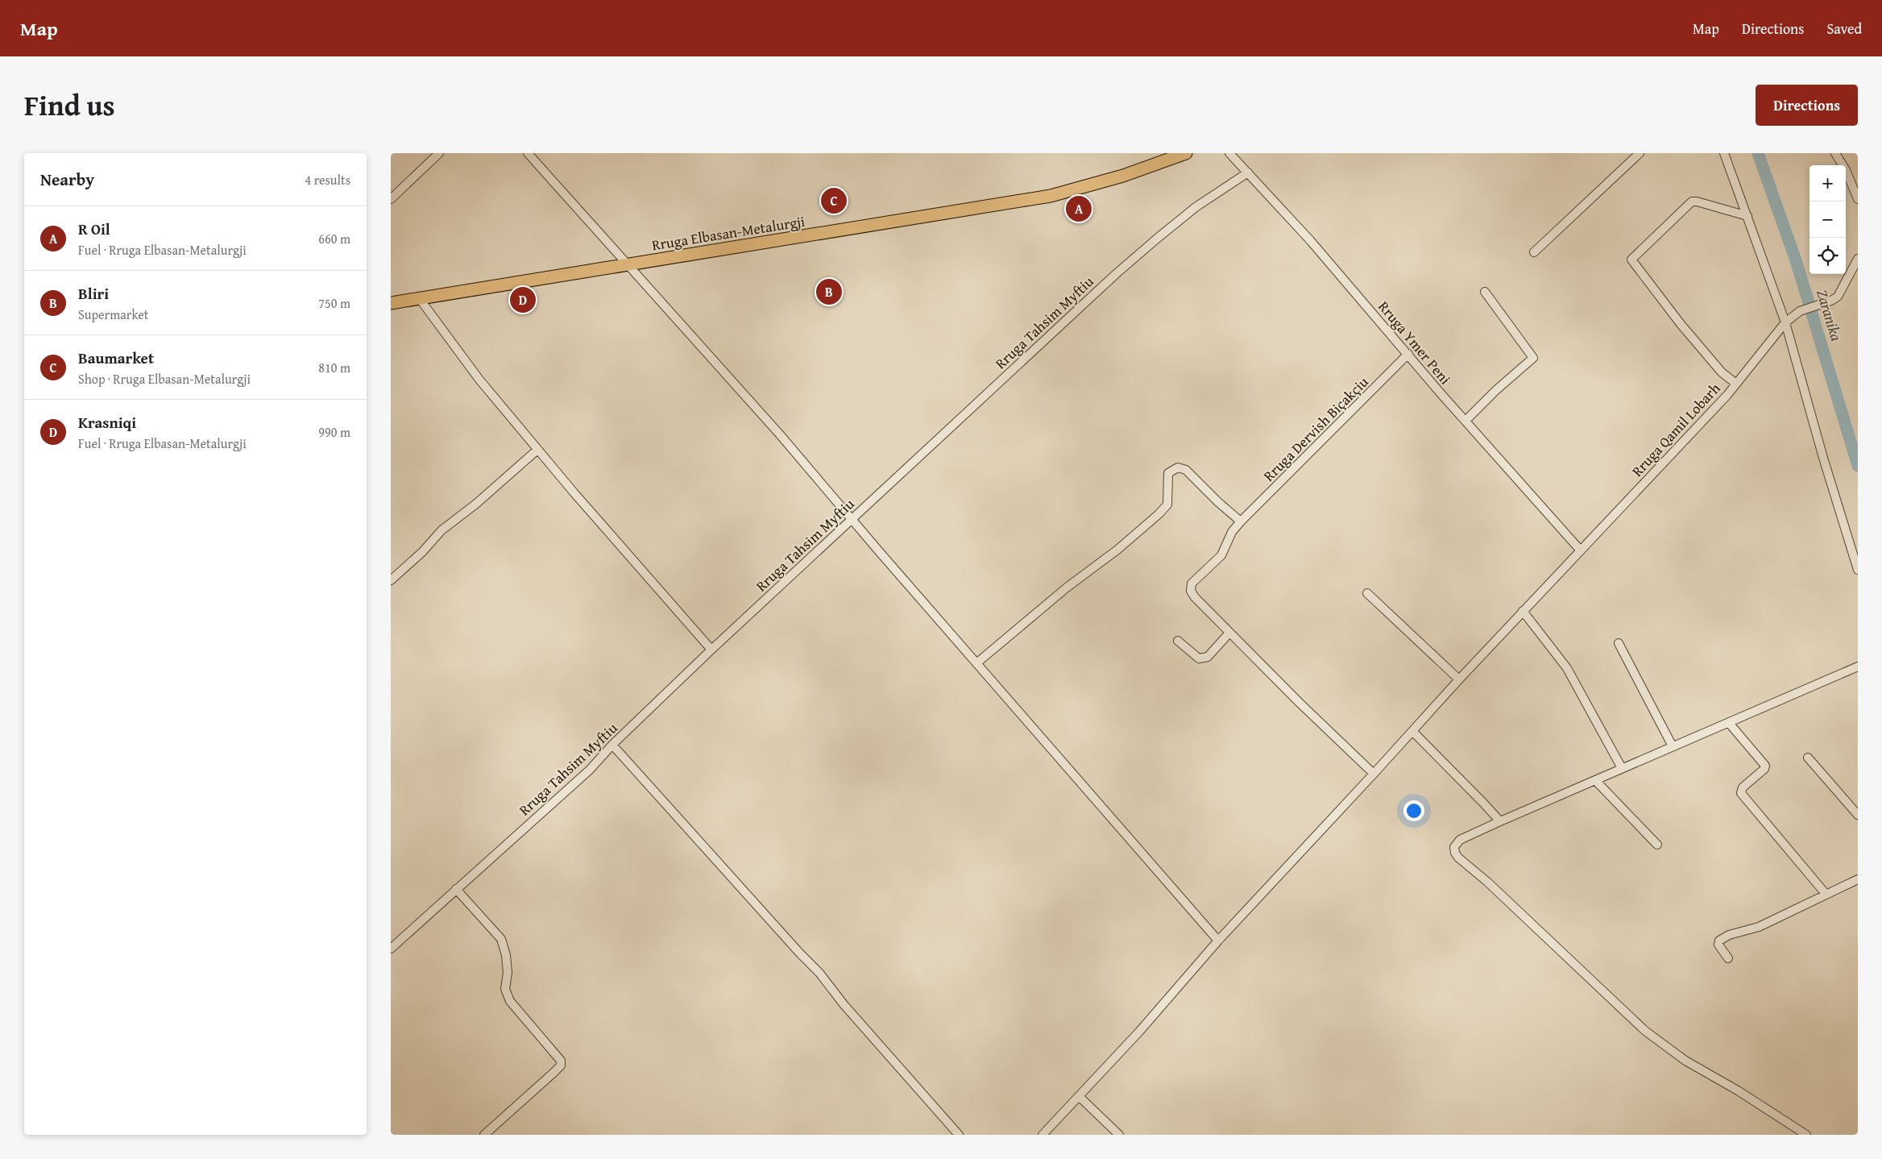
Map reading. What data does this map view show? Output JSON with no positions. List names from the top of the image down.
{
  "streets": {
    "main road": ["Rruga Elbasan-Metalurgji"],
    "street": [
      "Rruga Tahsim Myftiu",
      "Rruga Ymer Peni",
      "Rruga Dervish Biçakçiu",
      "Rruga Qamil Lobarh"
    ]
  },
  "crossings": [
    ["Rruga Tahsim Myftiu", "Rruga Ymer Peni"],
    ["Rruga Ymer Peni", "Rruga Dervish Biçakçiu"],
    ["Rruga Ymer Peni", "Rruga Qamil Lobarh"],
    ["Rruga Dervish Biçakçiu", "Rruga Qamil Lobarh"]
  ],
  "water": ["Zaranika"],
  "page": {
    "header": "Map",
    "nav": ["Map", "Directions", "Saved"],
    "title": "Find us",
    "buttons": "Directions",
    "heading": ["Nearby", "4 results"],
    "map_buttons": ["+", "−"],
    "pins": [
      "C",
      "A",
      "B",
      "D"
    ],
    "list": [
      {
        "mark": "A",
        "name": "R Oil",
        "note": "Fuel · Rruga Elbasan-Metalurgji",
        "value": "660 m"
      },
      {
        "mark": "B",
        "name": "Bliri",
        "note": "Supermarket",
        "value": "750 m"
      },
      {
        "mark": "C",
        "name": "Baumarket",
        "note": "Shop · Rruga Elbasan-Metalurgji",
        "value": "810 m"
      },
      {
        "mark": "D",
        "name": "Krasniqi",
        "note": "Fuel · Rruga Elbasan-Metalurgji",
        "value": "990 m"
      }
    ]
  }
}
